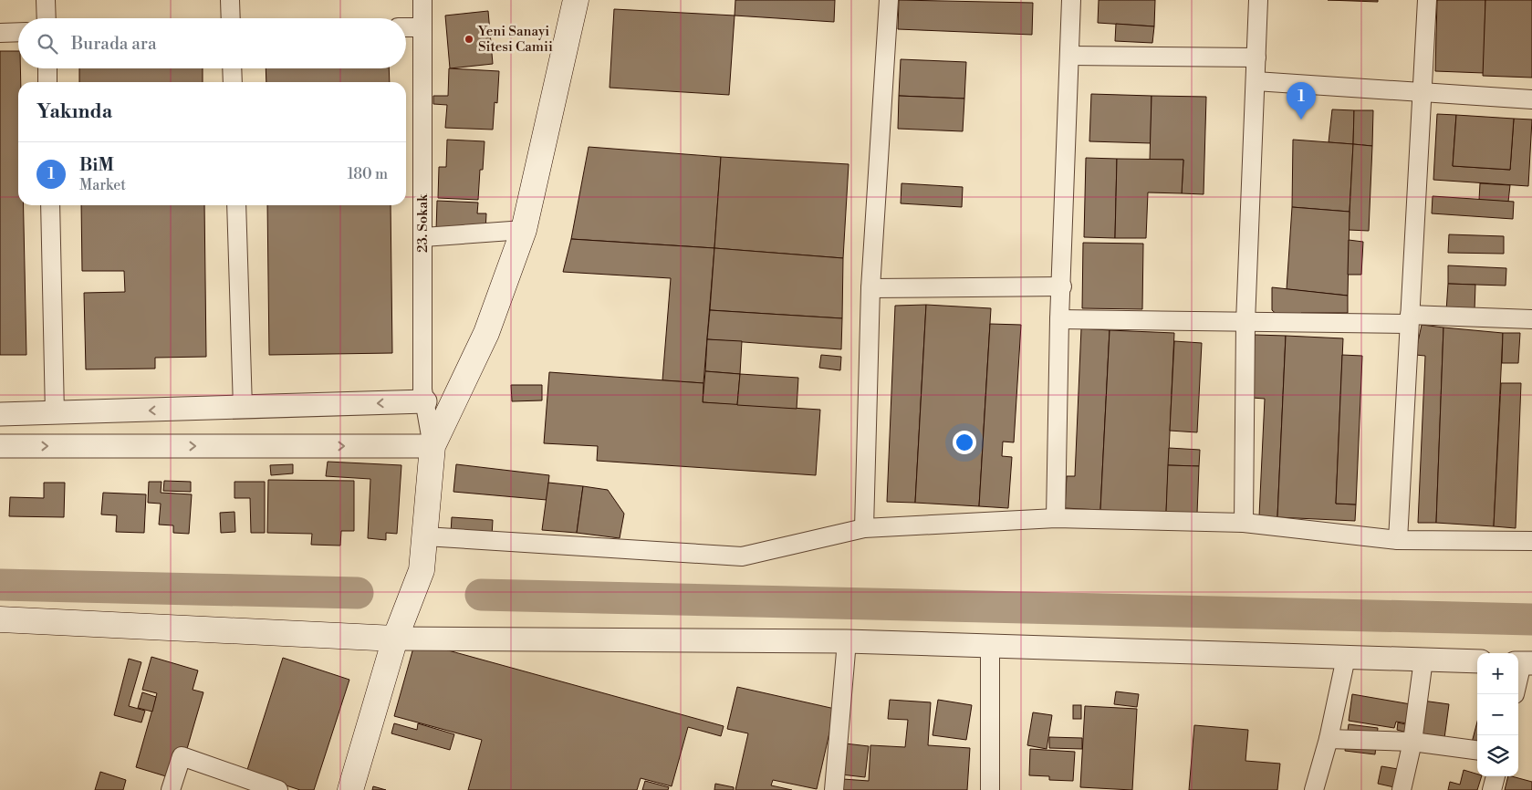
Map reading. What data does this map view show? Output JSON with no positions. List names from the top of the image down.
{
  "streets": {
    "street": ["23. Sokak"]
  },
  "places": ["Yeni Sanayi Sitesi Camii"],
  "page": {
    "search": "Burada ara",
    "pins": "1",
    "heading": "Yakında",
    "list": [
      {
        "mark": "1",
        "name": "BiM",
        "note": "Market",
        "value": "180 m"
      }
    ],
    "map_buttons": ["+", "−"]
  }
}
